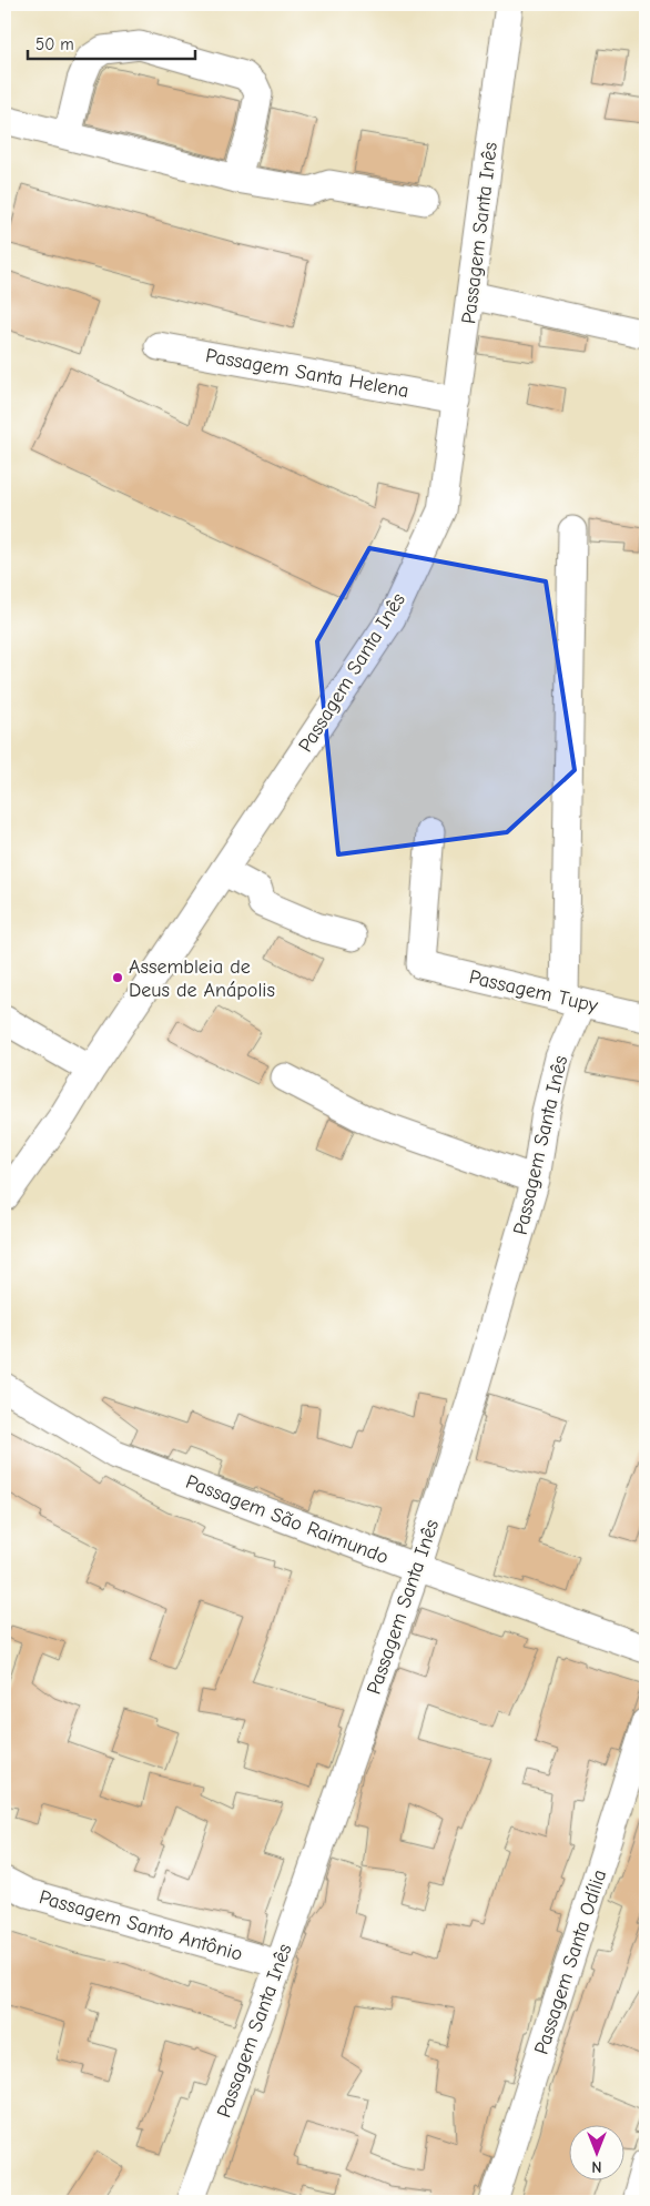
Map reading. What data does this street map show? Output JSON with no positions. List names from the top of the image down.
{
  "streets": {
    "street": [
      "Passagem Santa Inês",
      "Passagem Santa Helena",
      "Passagem Tupy",
      "Passagem São Raimundo",
      "Passagem Santo Antônio",
      "Passagem Santa Odília"
    ]
  },
  "crossings": [
    ["Passagem Santa Inês", "Passagem Santa Helena"],
    ["Passagem Santa Inês", "Passagem Tupy"],
    ["Passagem Santa Inês", "Passagem São Raimundo"],
    ["Passagem Santa Inês", "Passagem Santo Antônio"]
  ],
  "places": ["Assembleia de Deus de Anápolis"],
  "scale_bar": "50 m",
  "north": "bottom"
}
